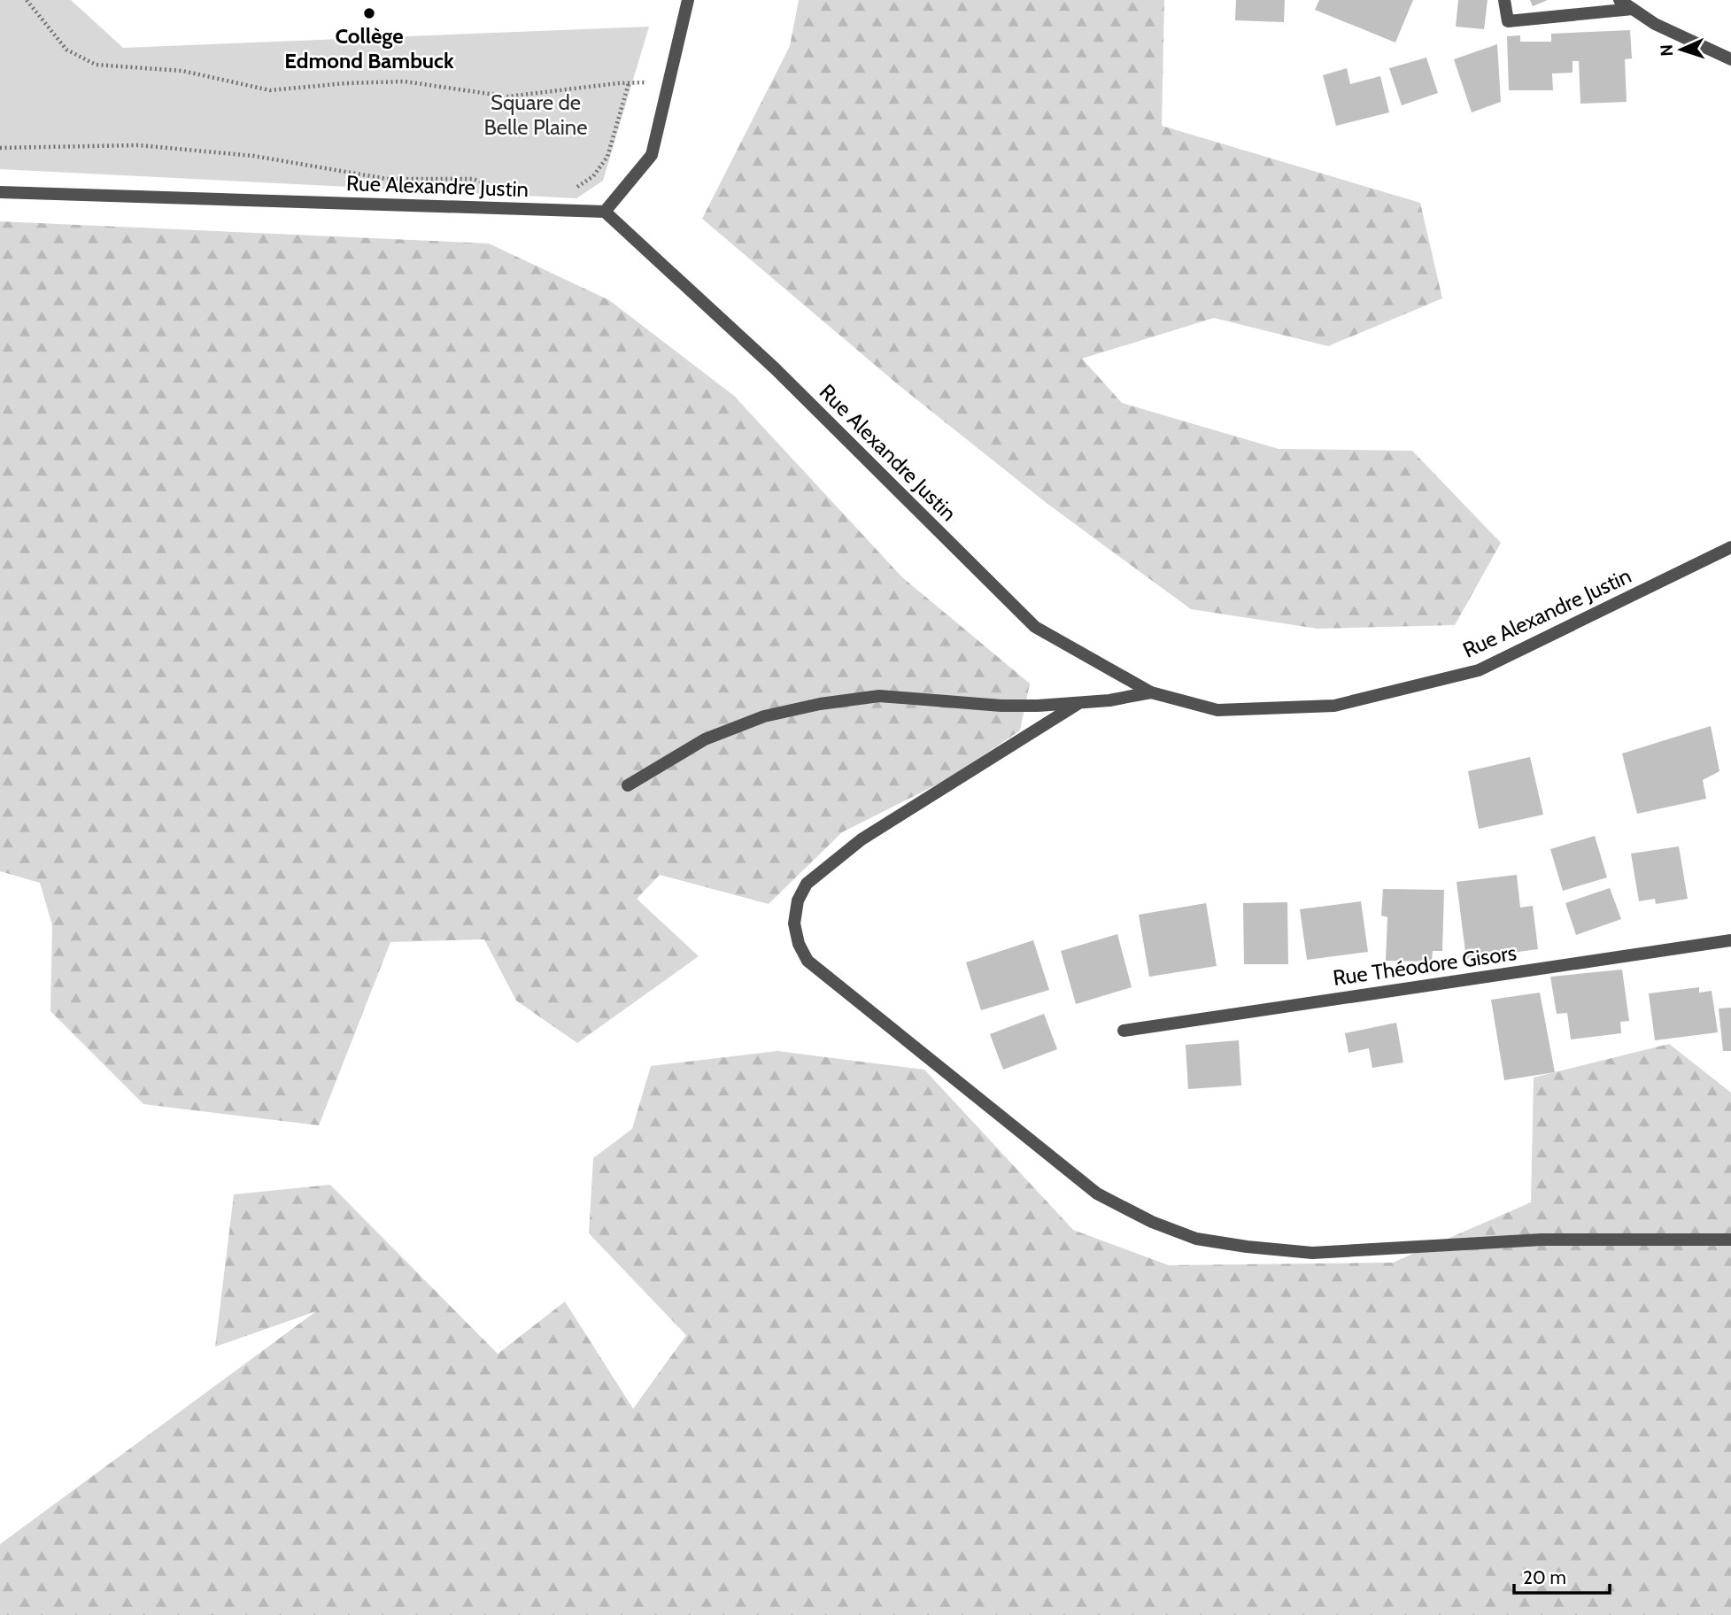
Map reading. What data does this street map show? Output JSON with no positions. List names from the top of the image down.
{
  "streets": {
    "street": ["Rue Alexandre Justin", "Rue Théodore Gisors"]
  },
  "parks": ["Square de Belle Plaine"],
  "places": ["Collège Edmond Bambuck"],
  "scale_bar": "20 m",
  "north": "left"
}
